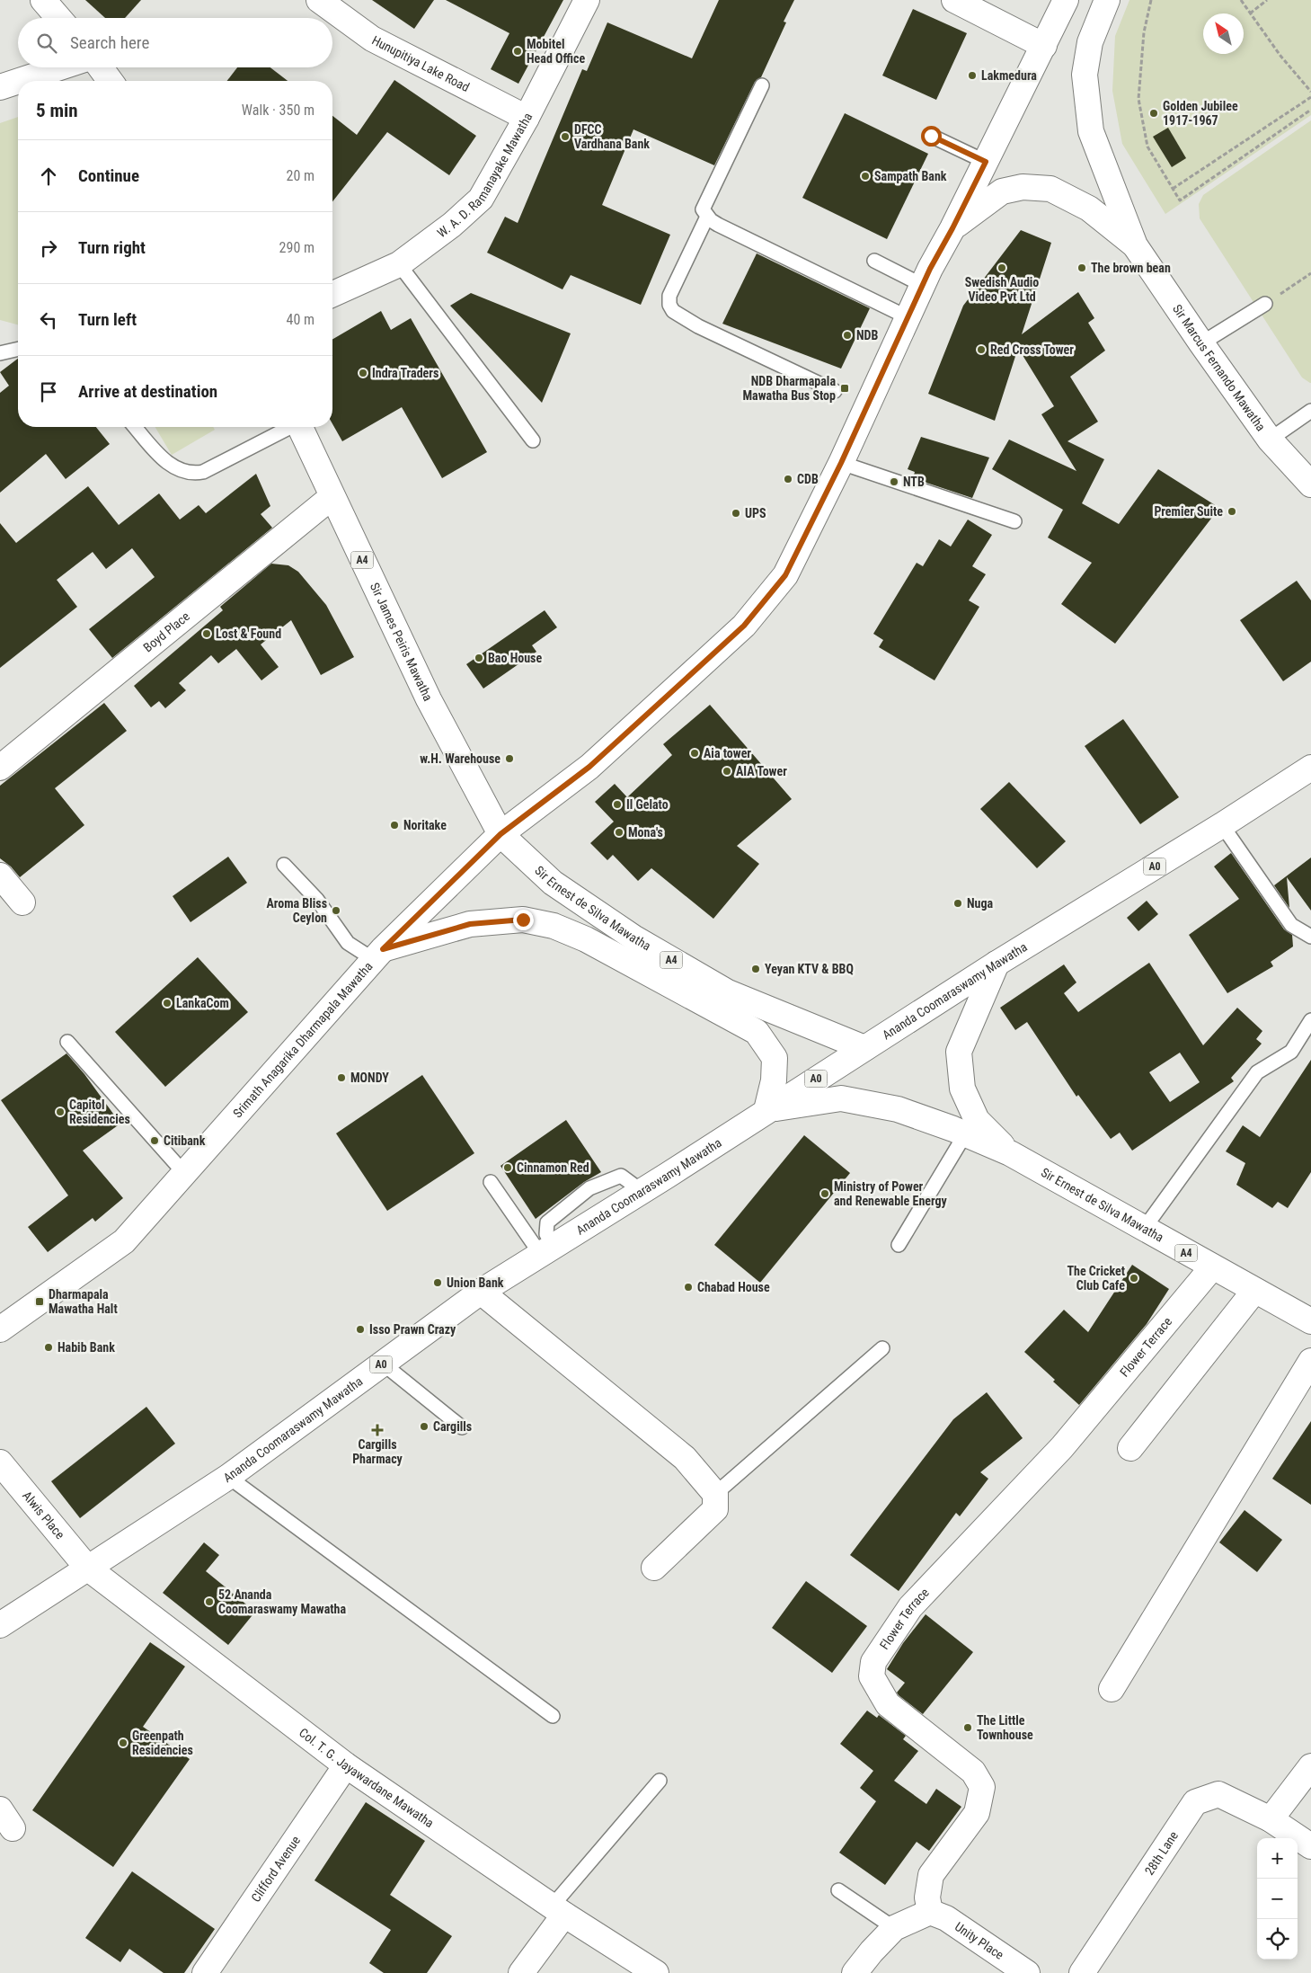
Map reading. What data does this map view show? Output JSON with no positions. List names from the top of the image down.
{
  "streets": {
    "main road": [
      "Hunupitiya Lake Road",
      "W. A. D. Ramanayake Mawatha",
      "Sir Marcus Fernando Mawatha",
      "A4",
      "Boyd Place",
      "Sir James Peiris Mawatha",
      "A0",
      "Sir Ernest de Silva Mawatha",
      "Ananda Coomaraswamy Mawatha",
      "Srimath Anagarika Dharmapala Mawatha",
      "Flower Terrace",
      "Alwis Place",
      "Col. T. G. Jayawardane Mawatha",
      "28th Lane",
      "Clifford Avenue",
      "Unity Place"
    ]
  },
  "crossings": [
    ["Hunupitiya Lake Road", "W. A. D. Ramanayake Mawatha"],
    ["Boyd Place", "Sir James Peiris Mawatha"],
    ["Sir James Peiris Mawatha", "Sir Ernest de Silva Mawatha"],
    ["Sir James Peiris Mawatha", "Srimath Anagarika Dharmapala Mawatha"],
    ["Sir Ernest de Silva Mawatha", "Ananda Coomaraswamy Mawatha"],
    ["Sir Ernest de Silva Mawatha", "Srimath Anagarika Dharmapala Mawatha"],
    ["Sir Ernest de Silva Mawatha", "Flower Terrace"],
    ["Ananda Coomaraswamy Mawatha", "Alwis Place"],
    ["Ananda Coomaraswamy Mawatha", "Col. T. G. Jayawardane Mawatha"],
    ["Flower Terrace", "Unity Place"],
    ["Alwis Place", "Col. T. G. Jayawardane Mawatha"],
    ["Col. T. G. Jayawardane Mawatha", "Clifford Avenue"]
  ],
  "places": {
    "other": [
      "Mobitel Head Office",
      "Lakmedura",
      "Golden Jubilee 1917-1967",
      "DFCC Vardhana Bank",
      "Sampath Bank",
      "Swedish Audio Video Pvt Ltd",
      "The brown bean",
      "NDB",
      "Red Cross Tower",
      "Indra Traders",
      "CDB",
      "NTB",
      "Premier Suite",
      "UPS",
      "Lost & Found",
      "Bao House",
      "Aia tower",
      "w.H. Warehouse",
      "AIA Tower",
      "Il Gelato",
      "Noritake",
      "Mona's",
      "Nuga",
      "Aroma Bliss Ceylon",
      "Yeyan KTV & BBQ",
      "LankaCom",
      "MONDY",
      "Capitol Residencies",
      "Citibank",
      "Cinnamon Red",
      "Ministry of Power and Renewable Energy",
      "The Cricket Club Cafe",
      "Union Bank",
      "Chabad House",
      "Isso Prawn Crazy",
      "Habib Bank",
      "Cargills",
      "52 Ananda Coomaraswamy Mawatha",
      "The Little Townhouse",
      "Greenpath Residencies"
    ],
    "transit": ["NDB Dharmapala Mawatha Bus Stop", "Dharmapala Mawatha Halt"],
    "health": ["Cargills Pharmacy"]
  },
  "north": "top left",
  "page": {
    "search": "Search here",
    "heading": ["5 min", "Walk · 350 m"],
    "list": [
      ["Continue", "20 m"],
      ["Turn right", "290 m"],
      ["Turn left", "40 m"],
      "Arrive at destination"
    ],
    "map_buttons": ["+", "−"]
  }
}
